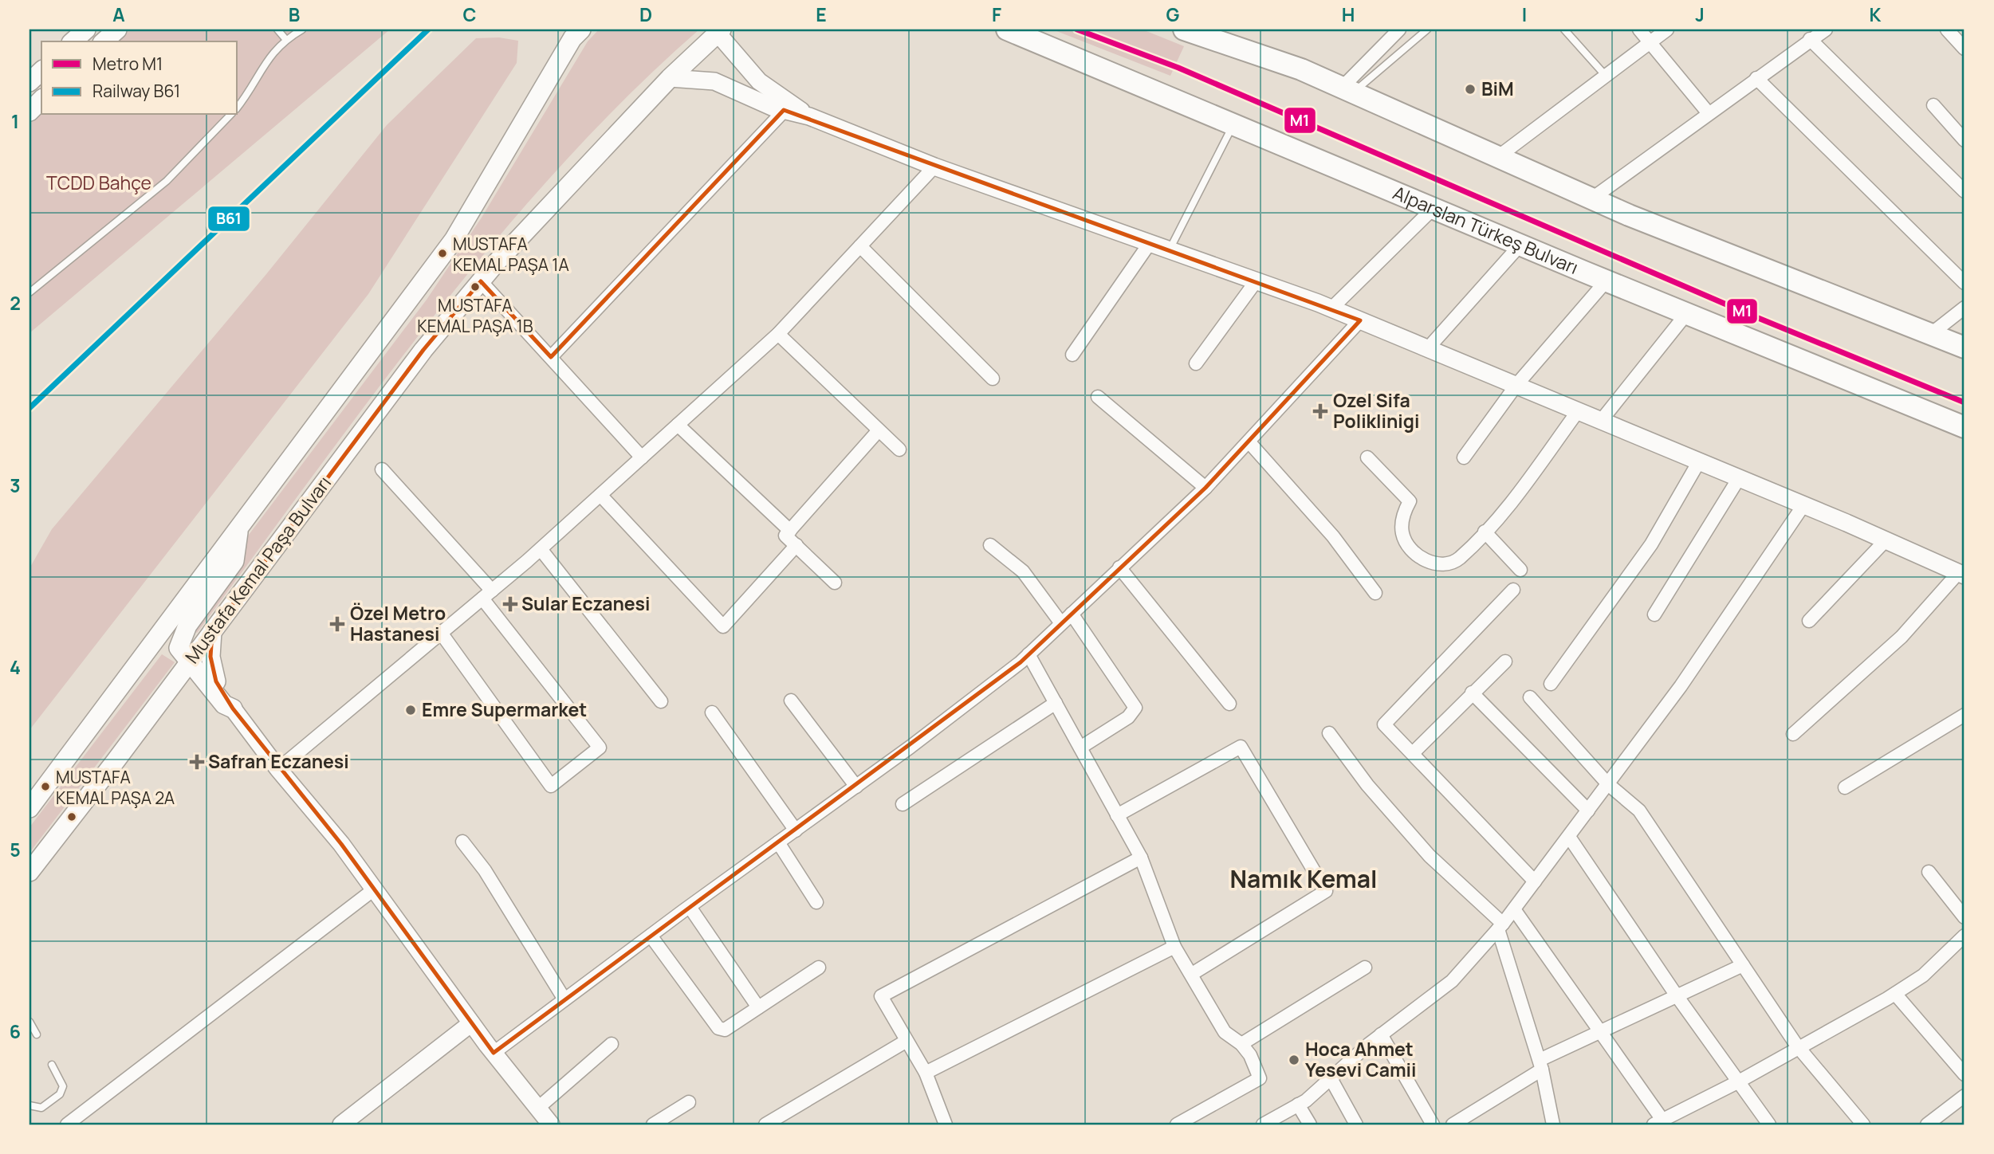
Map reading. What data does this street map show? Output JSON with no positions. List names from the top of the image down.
{
  "streets": {
    "main road": ["Alparslan Türkeş Bulvarı", "Mustafa Kemal Paşa Bulvarı"]
  },
  "districts": ["Namık Kemal"],
  "parks": ["TCDD Bahçe"],
  "places": {
    "other": [
      "BiM",
      "MUSTAFA KEMAL PAŞA 1A",
      "MUSTAFA KEMAL PAŞA 1B",
      "Emre Supermarket",
      "MUSTAFA KEMAL PAŞA 2A",
      "Hoca Ahmet Yesevi Camii"
    ],
    "health": [
      "Ozel Sifa Poliklinigi",
      "Sular Eczanesi",
      "Özel Metro Hastanesi",
      "Safran Eczanesi"
    ]
  },
  "lines": ["metro line M1", "rail line B61"],
  "legend": ["Metro M1", "Railway B61"],
  "grid": {
    "columns": [
      "A",
      "B",
      "C",
      "D",
      "E",
      "F",
      "G",
      "H",
      "I",
      "J",
      "K"
    ],
    "rows": [
      "1",
      "2",
      "3",
      "4",
      "5",
      "6"
    ]
  }
}
